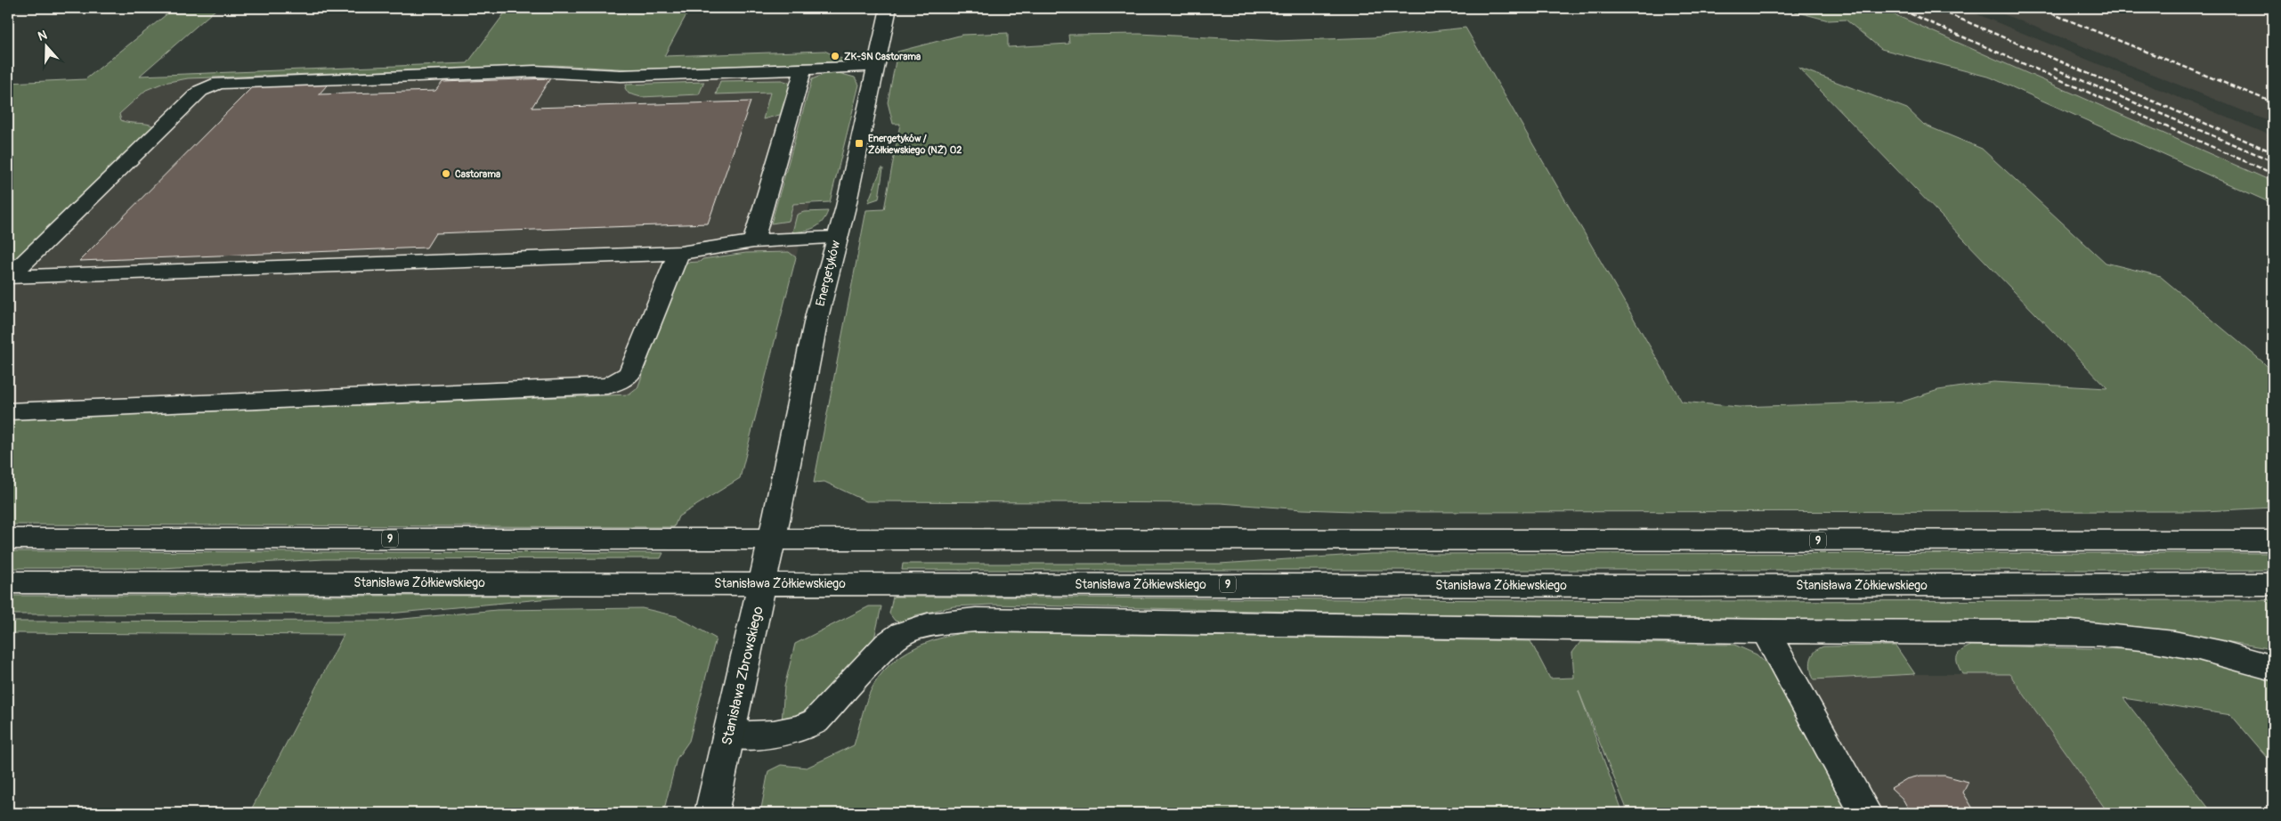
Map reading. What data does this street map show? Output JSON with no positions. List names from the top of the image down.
{
  "streets": {
    "main road": [
      "Energetyków",
      "9",
      "Stanisława Żółkiewskiego",
      "Stanisława Zbrowskiego"
    ]
  },
  "crossings": [
    ["Energetyków", "9"],
    ["Energetyków", "Stanisława Zbrowskiego"],
    ["9", "Stanisława Zbrowskiego"],
    ["Stanisława Żółkiewskiego", "Stanisława Zbrowskiego"]
  ],
  "places": {
    "other": ["ZK-SN Castorama", "Castorama"],
    "transit": ["Energetyków / Żółkiewskiego (NŻ) 02"]
  },
  "north": "top"
}
